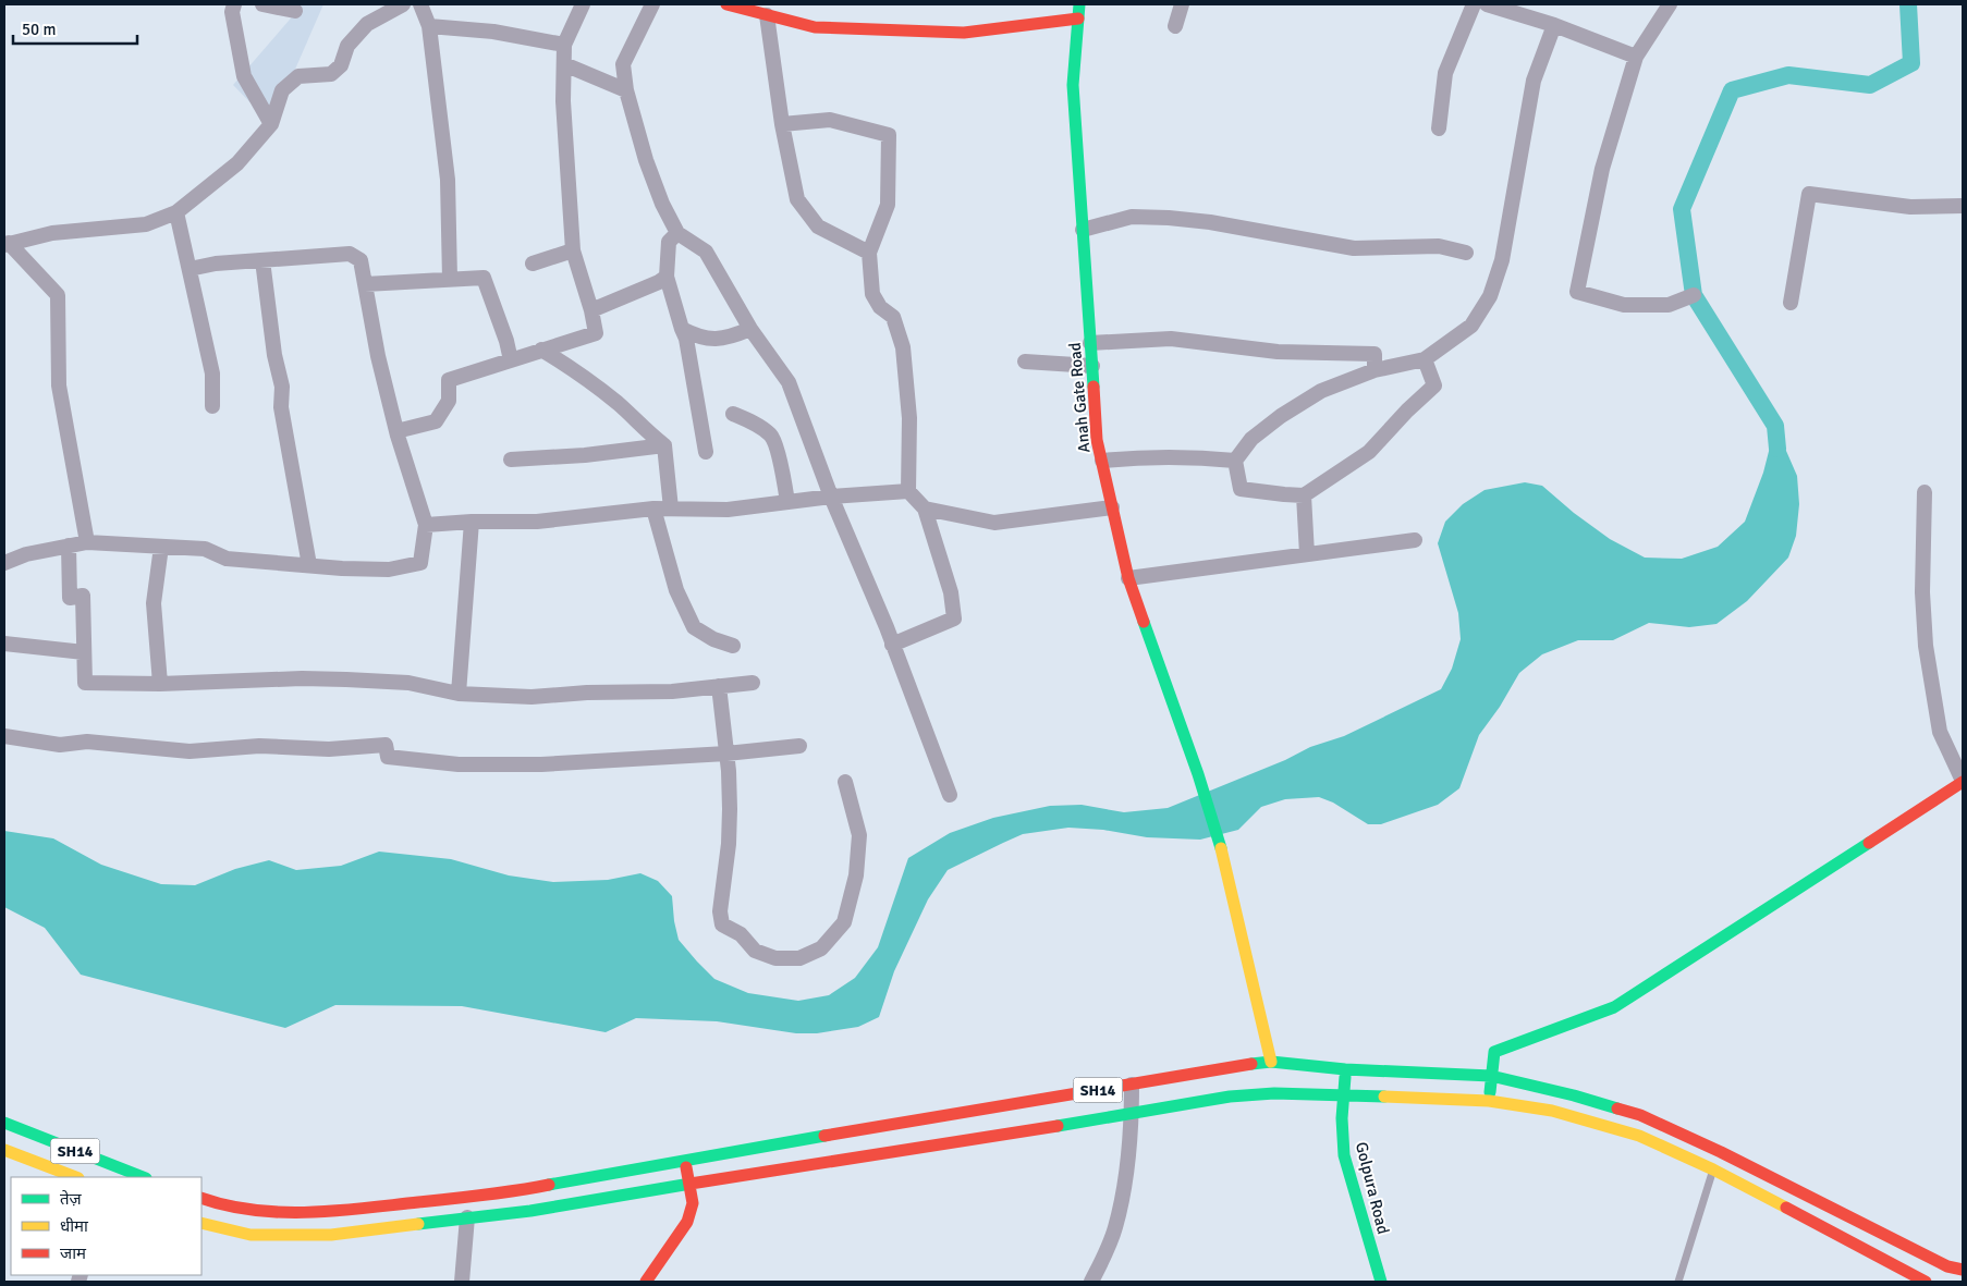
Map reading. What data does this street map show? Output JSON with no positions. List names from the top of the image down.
{
  "streets": {
    "main road": ["Anah Gate Road", "SH14", "Golpura Road"]
  },
  "crossings": [
    ["Anah Gate Road", "SH14"],
    ["SH14", "Golpura Road"]
  ],
  "legend": ["तेज़", "धीमा", "जाम"],
  "scale_bar": "50 m"
}
